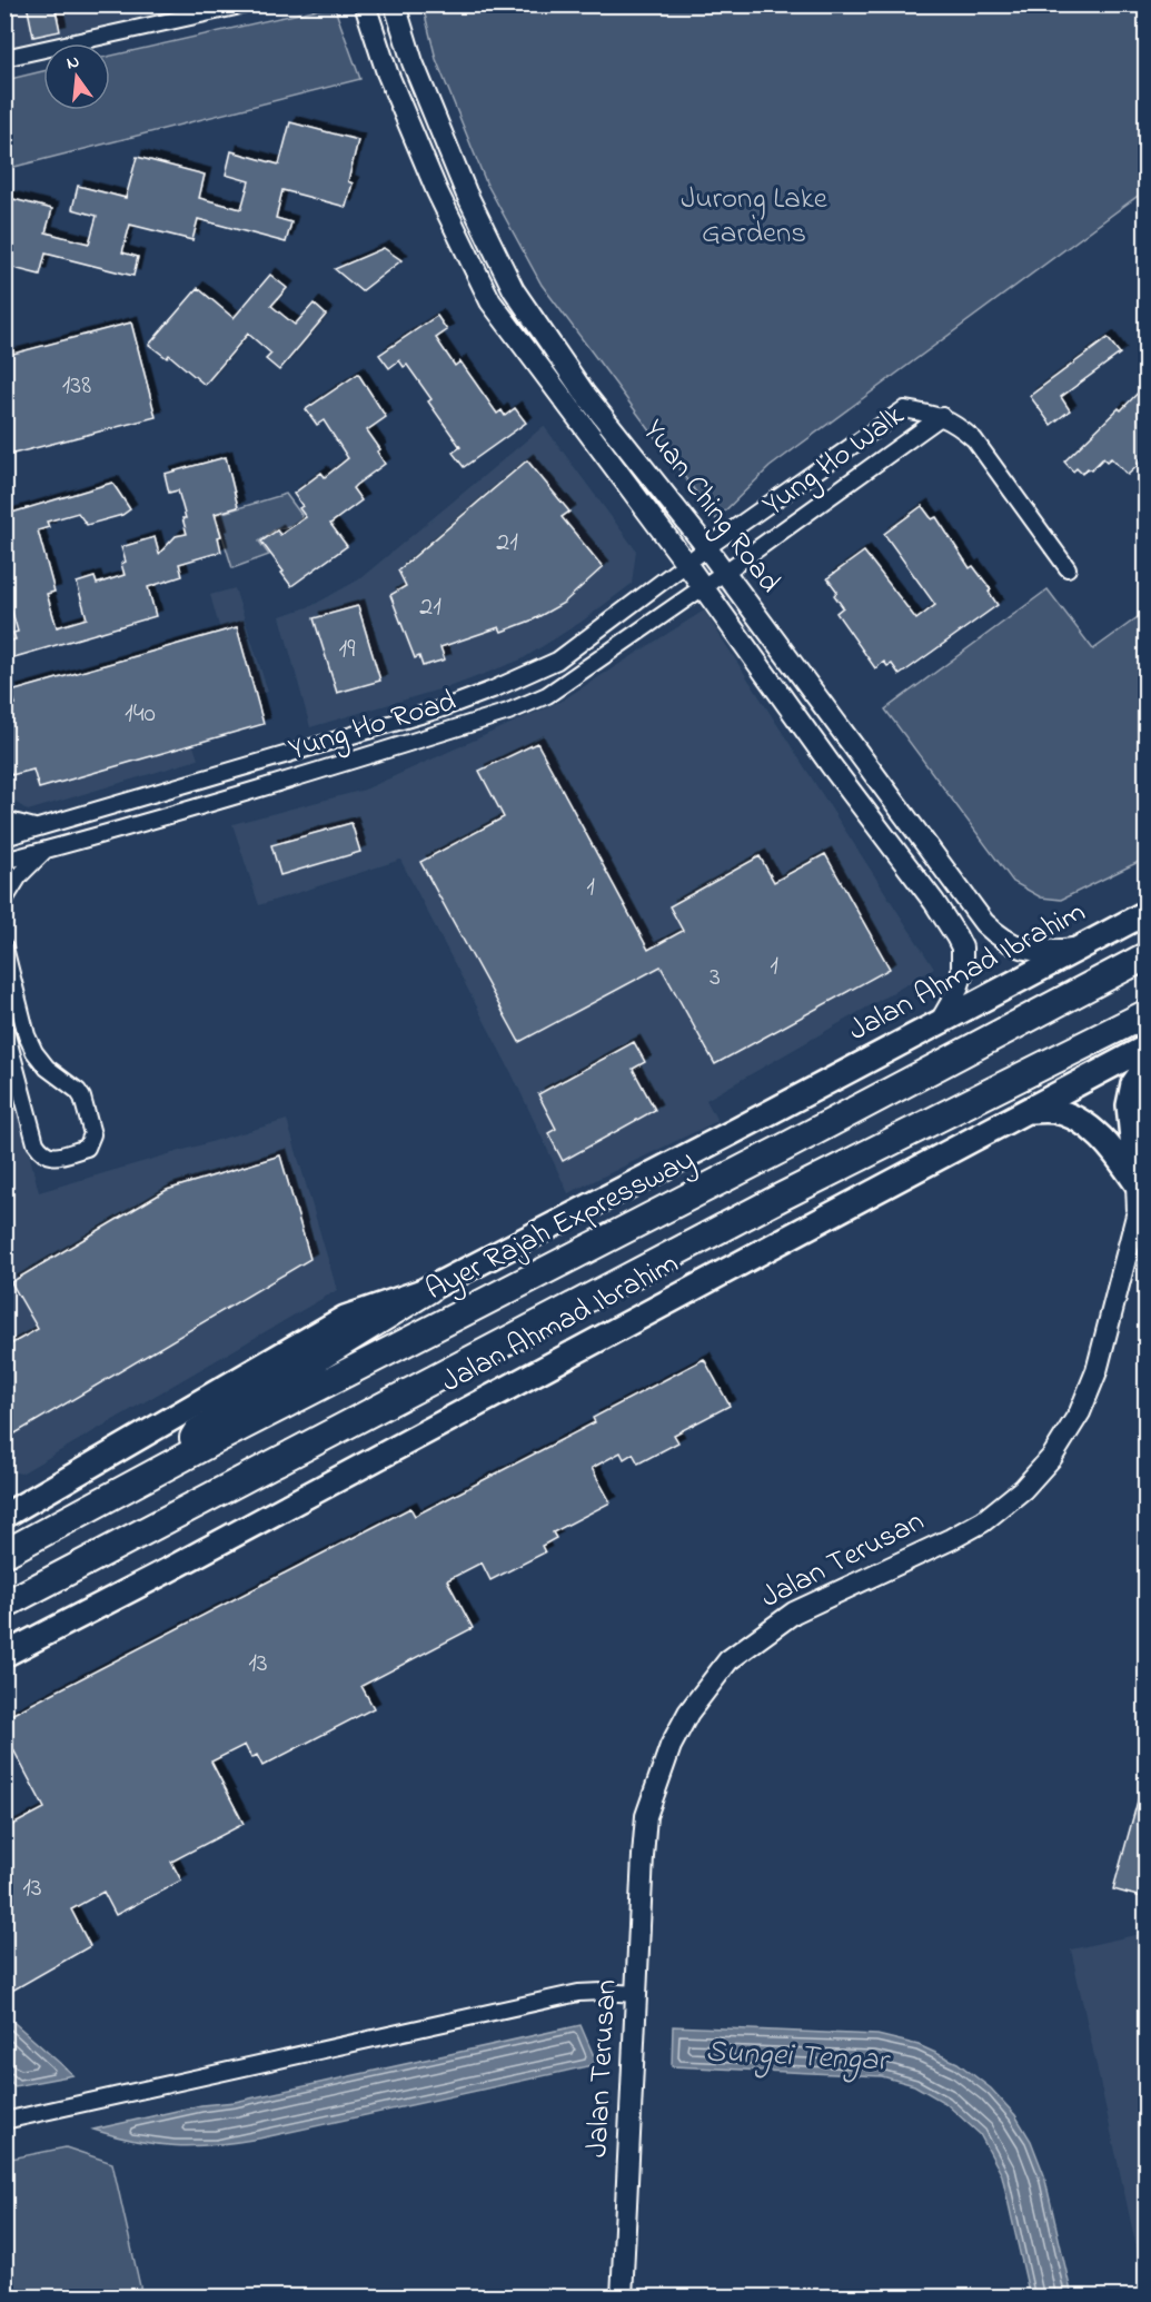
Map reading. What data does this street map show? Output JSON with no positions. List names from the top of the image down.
{
  "streets": {
    "highway": ["Ayer Rajah Expressway"],
    "main road": ["Jalan Ahmad Ibrahim"],
    "street": [
      "Yung Ho Walk",
      "Yuan Ching Road",
      "Yung Ho Road",
      "Jalan Terusan"
    ]
  },
  "crossings": [
    ["Yung Ho Walk", "Yuan Ching Road"],
    ["Yung Ho Walk", "Yung Ho Road"],
    ["Yuan Ching Road", "Yung Ho Road"],
    ["Yuan Ching Road", "Jalan Ahmad Ibrahim"]
  ],
  "water": ["Sungei Tengar"],
  "parks": ["Jurong Lake Gardens"],
  "house_numbers": [
    "138",
    "21",
    "21",
    "19",
    "140",
    "1",
    "1",
    "3",
    "13",
    "13"
  ],
  "north": "top"
}
